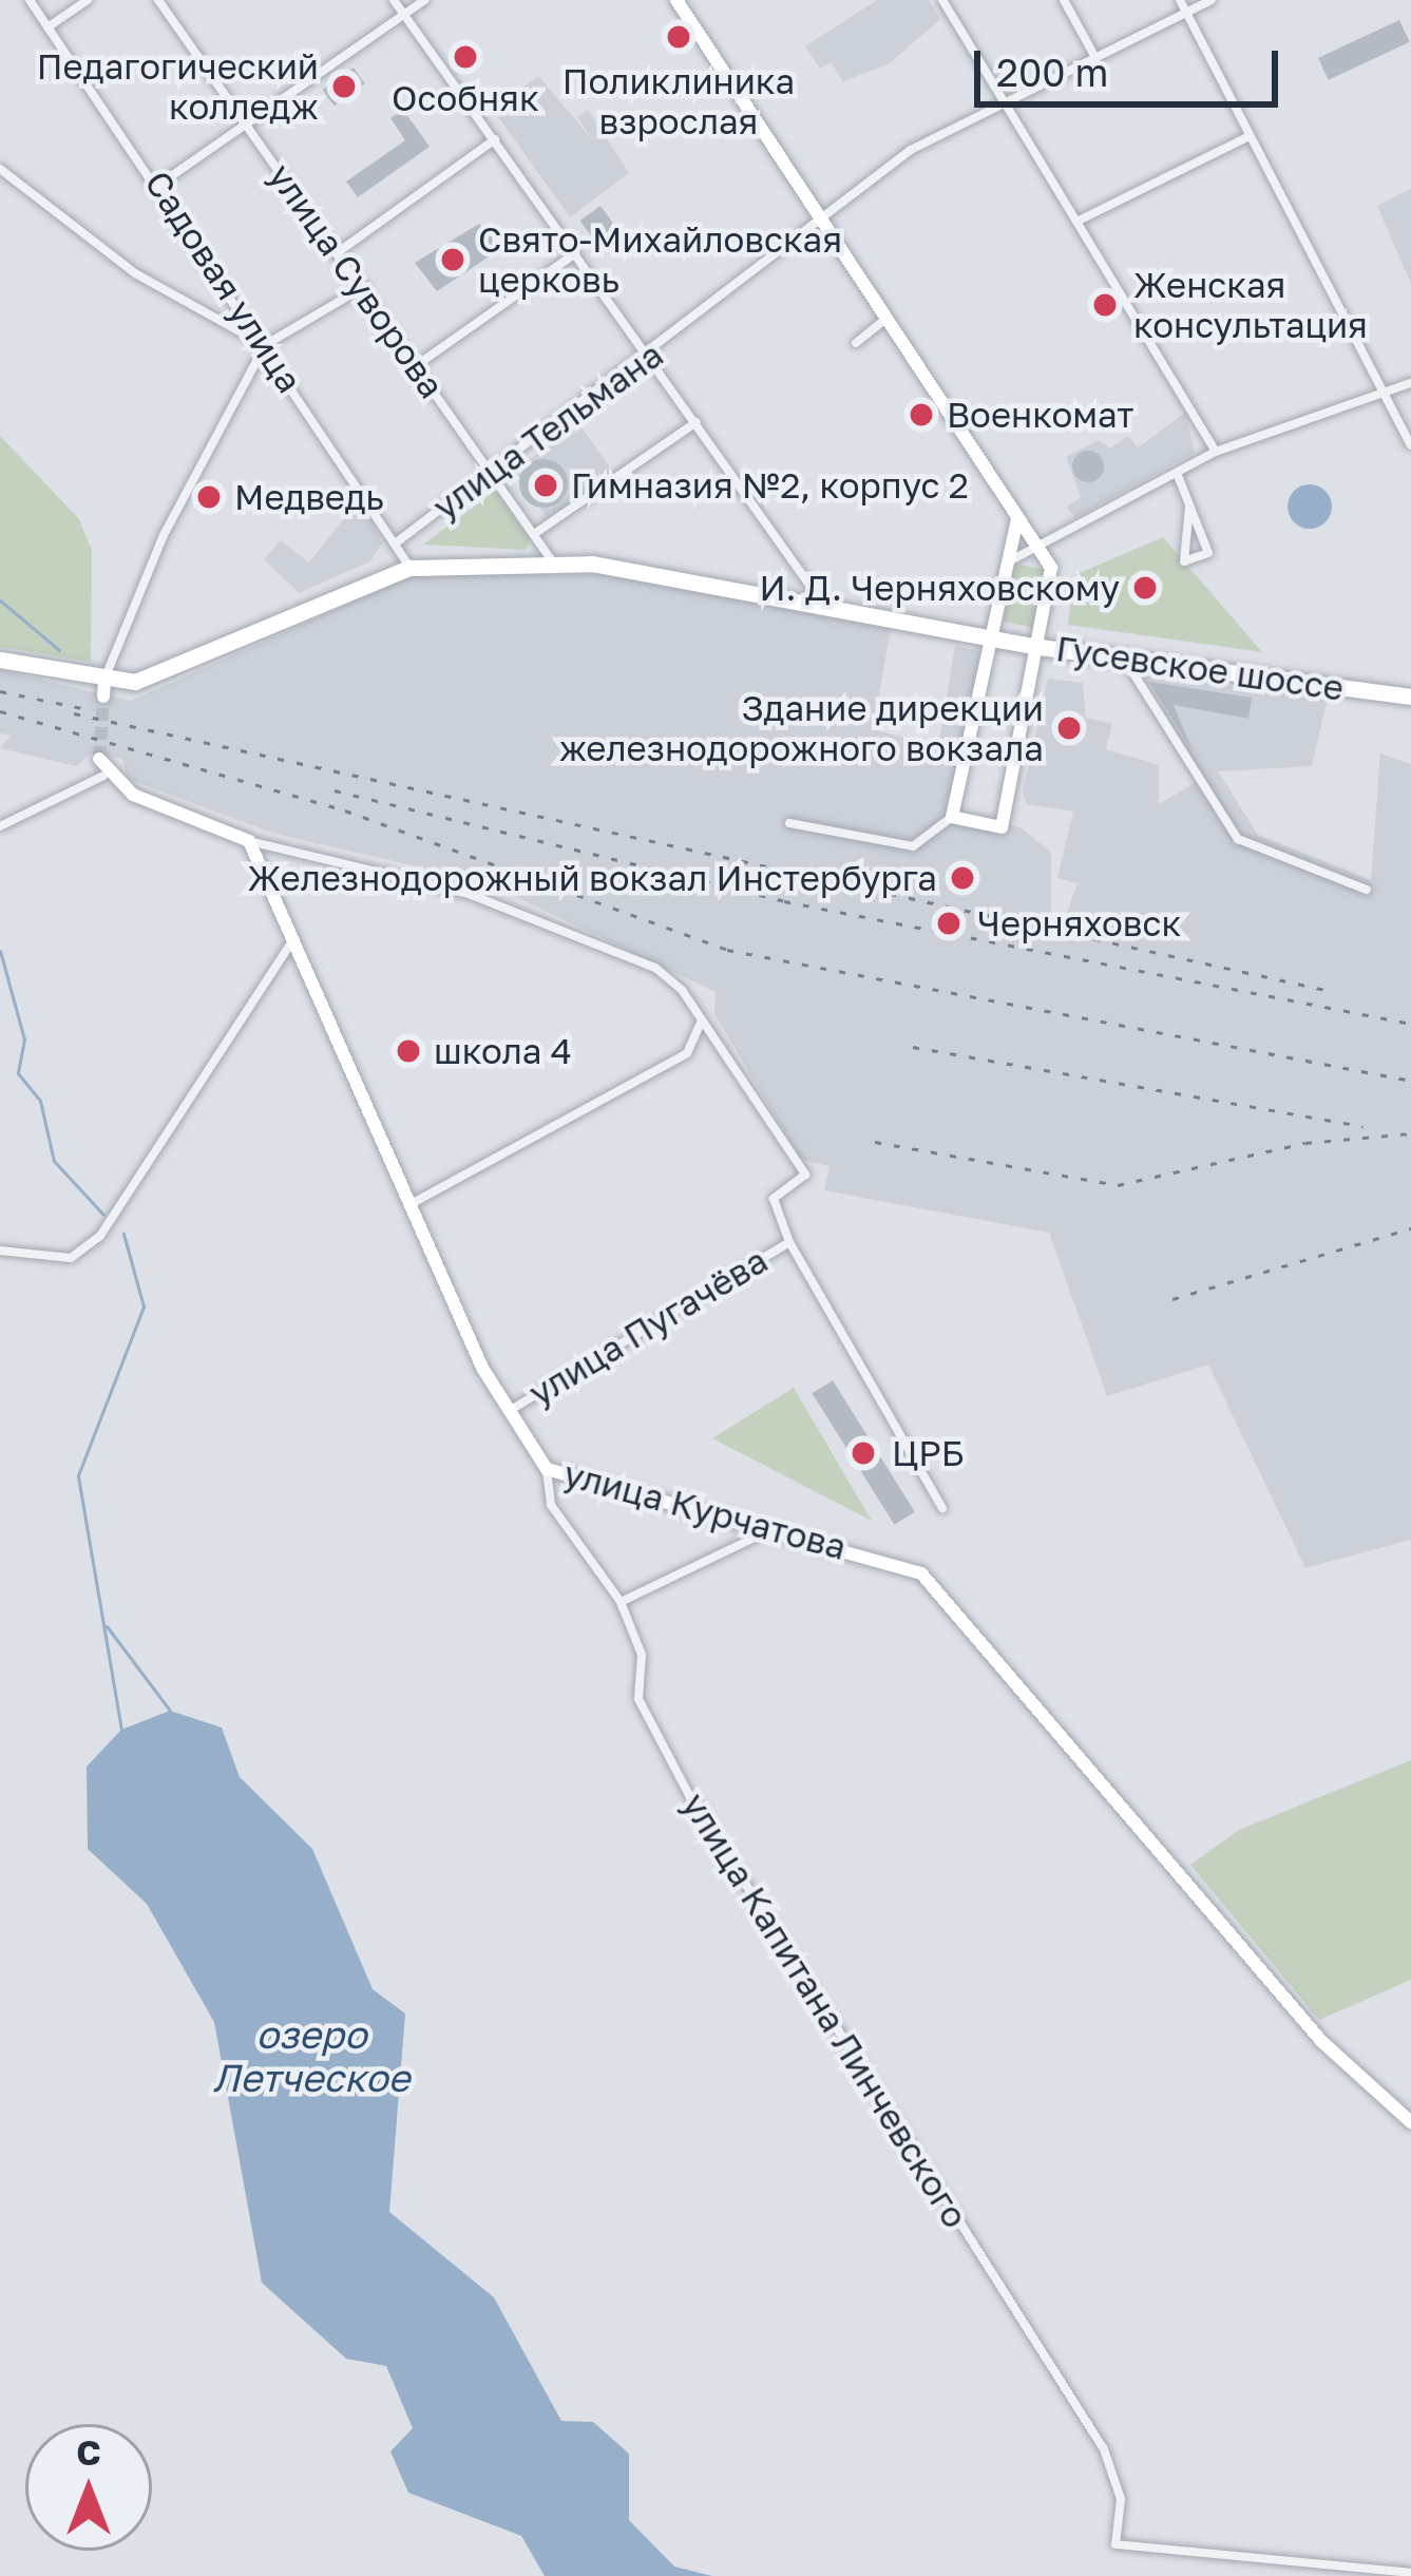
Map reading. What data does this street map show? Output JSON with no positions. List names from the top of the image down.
{
  "streets": {
    "highway": ["Гусевское шоссе"],
    "main road": ["улица Курчатова"],
    "street": [
      "улица Суворова",
      "Садовая улица",
      "улица Тельмана",
      "улица Пугачёва",
      "улица Капитана Линчевского"
    ]
  },
  "crossings": [
    ["улица Суворова", "улица Тельмана"],
    ["улица Суворова", "Гусевское шоссе"],
    ["Садовая улица", "улица Тельмана"],
    ["Садовая улица", "Гусевское шоссе"],
    ["улица Пугачёва", "улица Курчатова"],
    ["улица Курчатова", "улица Капитана Линчевского"]
  ],
  "water": ["озеро Летческое"],
  "places": [
    "Поликлиника взрослая",
    "Особняк",
    "Педагогический колледж",
    "Свято-Михайловская церковь",
    "Женская консультация",
    "Военкомат",
    "Гимназия №2, корпус 2",
    "Медведь",
    "И. Д. Черняховскому",
    "Здание дирекции железнодорожного вокзала",
    "Железнодорожный вокзал Инстербурга",
    "Черняховск",
    "школа 4",
    "ЦРБ"
  ],
  "scale_bar": "200 m",
  "north": "top"
}
